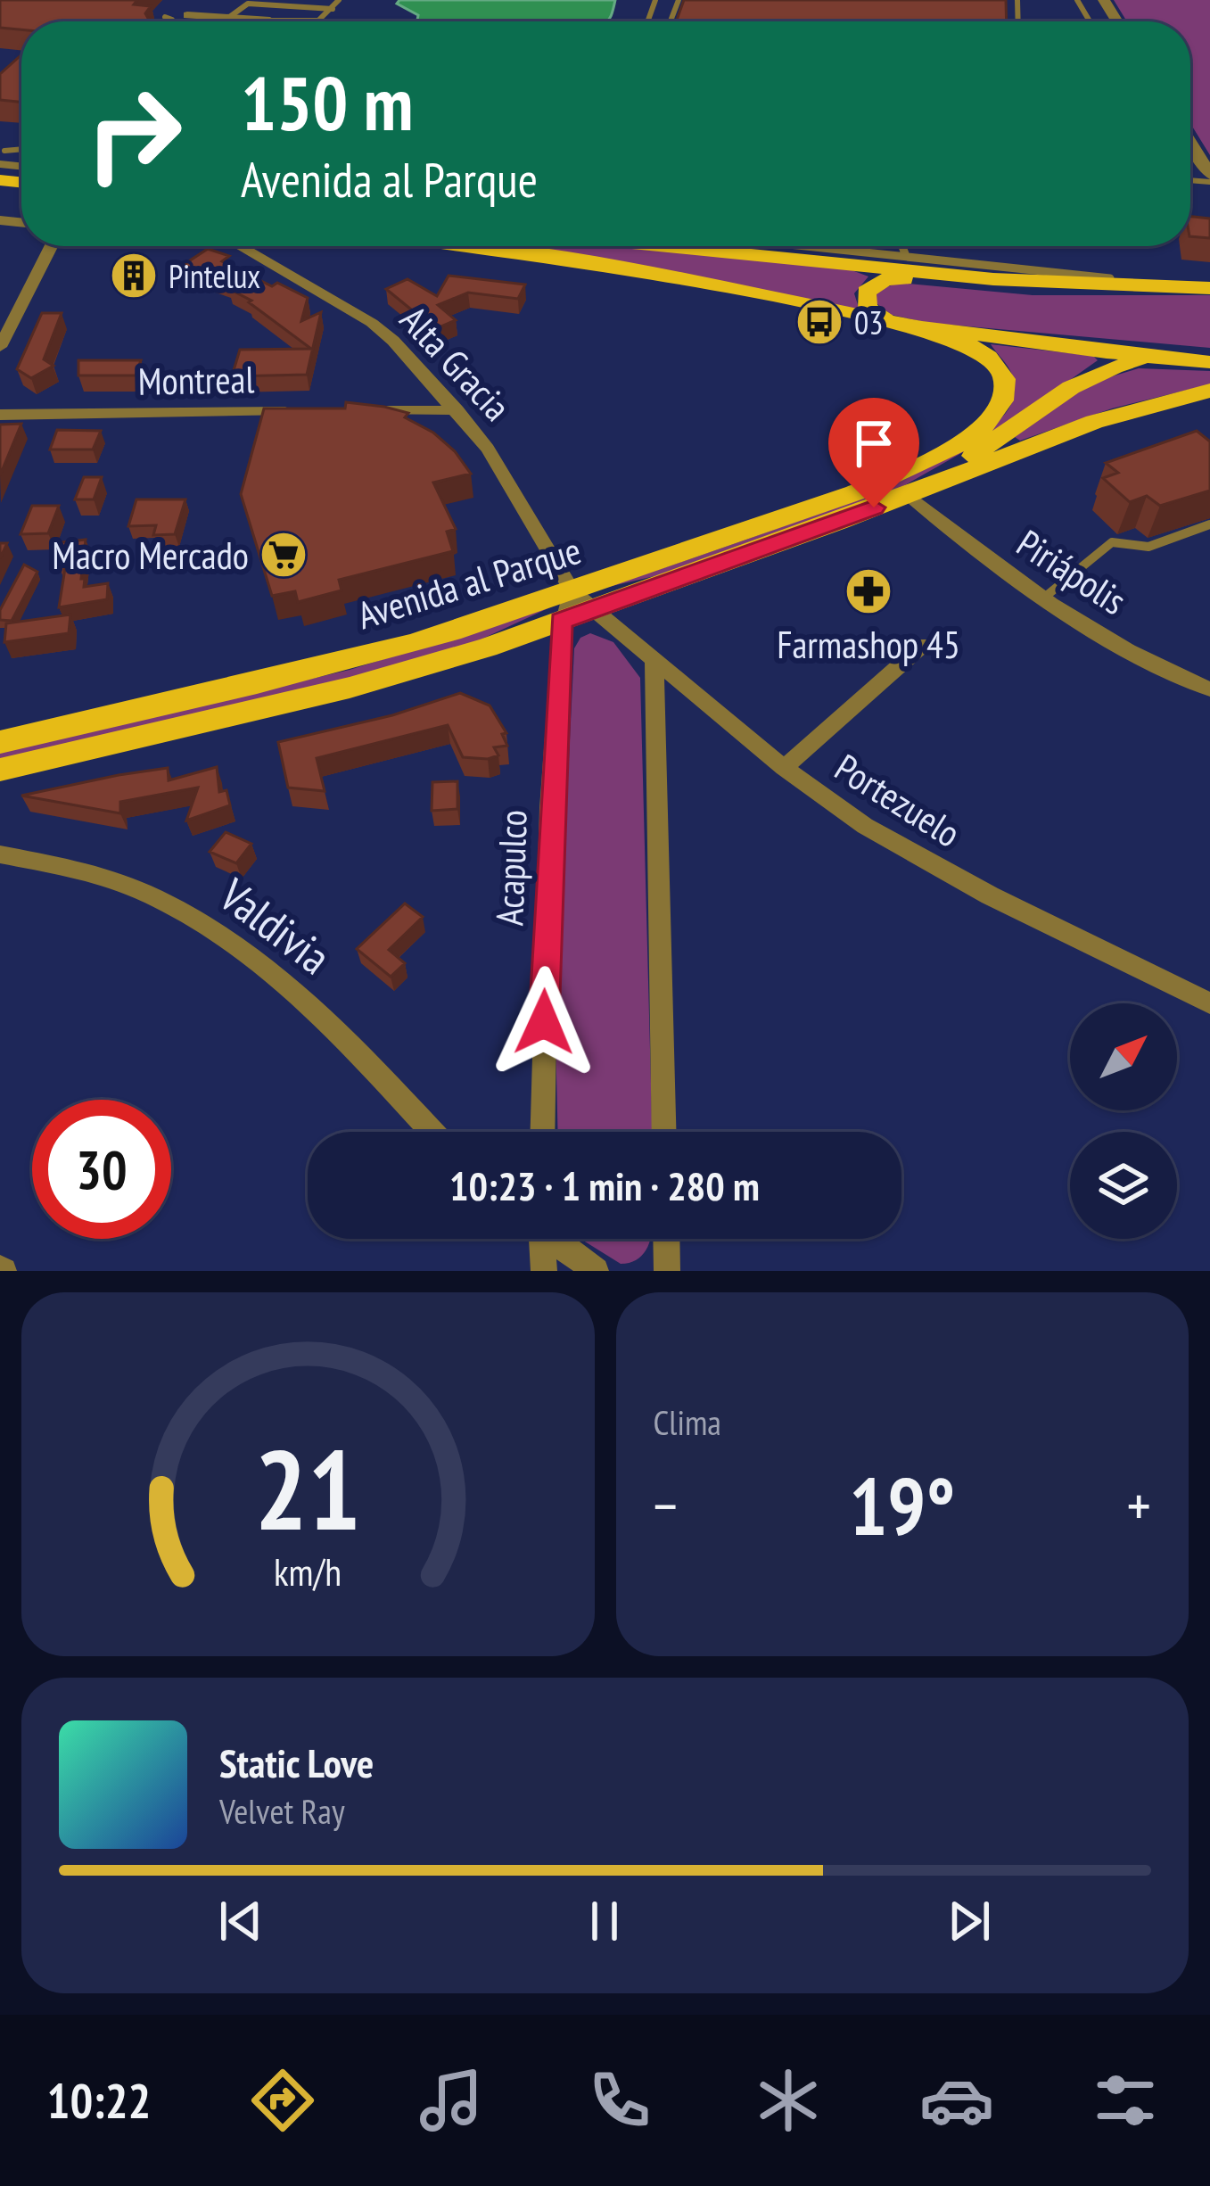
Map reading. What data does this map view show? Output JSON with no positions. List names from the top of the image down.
{
  "streets": {
    "main road": ["Avenida al Parque"],
    "street": [
      "Alta Gracia",
      "Montreal",
      "Piriápolis",
      "Portezuelo",
      "Acapulco",
      "Valdivia"
    ]
  },
  "crossings": [
    ["Alta Gracia", "Avenida al Parque"],
    ["Alta Gracia", "Portezuelo"],
    ["Piriápolis", "Avenida al Parque"],
    ["Avenida al Parque", "Portezuelo"],
    ["Avenida al Parque", "Acapulco"]
  ],
  "places": {
    "building": ["Pintelux"],
    "bus stop": ["03"],
    "supermarket": ["Macro Mercado"],
    "pharmacy": ["Farmashop 45"]
  },
  "north": "top right",
  "page": {
    "turn": ["150 m", "Avenida al Parque"],
    "limit": "30",
    "trip": "10:23 · 1 min · 280 m",
    "tile": "Clima",
    "heat": ["−", "19°", "+"],
    "song": ["Static Love", "Velvet Ray"],
    "tabs": "10:22",
    "gauge": ["21", "km/h"]
  }
}
